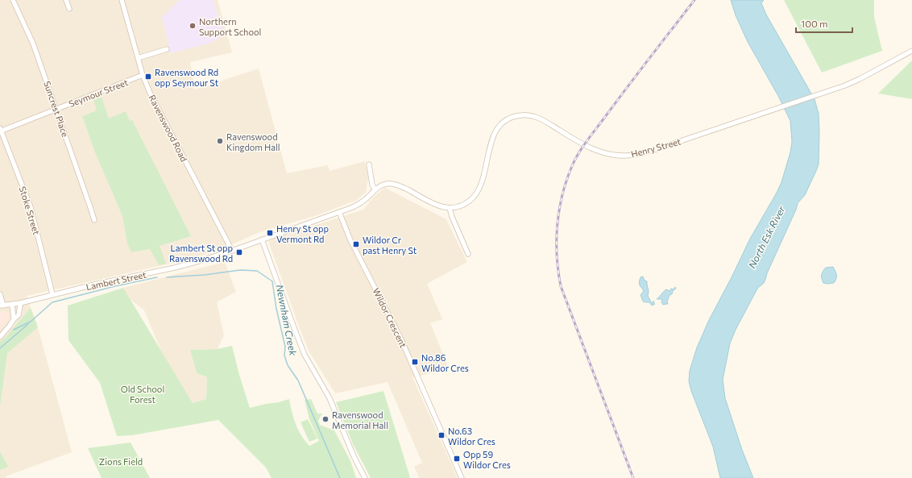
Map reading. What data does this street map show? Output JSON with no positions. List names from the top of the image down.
{
  "streets": {
    "street": [
      "Seymour Street",
      "Suncrest Place",
      "Ravenswood Road",
      "Henry Street",
      "Stoke Street",
      "Lambert Street",
      "Wildor Crescent"
    ]
  },
  "crossings": [
    ["Seymour Street", "Suncrest Place"],
    ["Seymour Street", "Ravenswood Road"],
    ["Seymour Street", "Stoke Street"],
    ["Ravenswood Road", "Lambert Street"],
    ["Stoke Street", "Lambert Street"]
  ],
  "water": ["North Esk River", "Newnham Creek"],
  "parks": ["Old School Forest", "Zions Field"],
  "places": {
    "other": ["Northern Support School", "Ravenswood Kingdom Hall", "Ravenswood Memorial Hall"],
    "transit": [
      "Ravenswood Rd opp Seymour St",
      "Henry St opp Vermont Rd",
      "Wildor Cr past Henry St",
      "Lambert St opp Ravenswood Rd",
      "No.86 Wildor Cres",
      "No.63 Wildor Cres",
      "Opp 59 Wildor Cres"
    ]
  },
  "scale_bar": "100 m"
}
